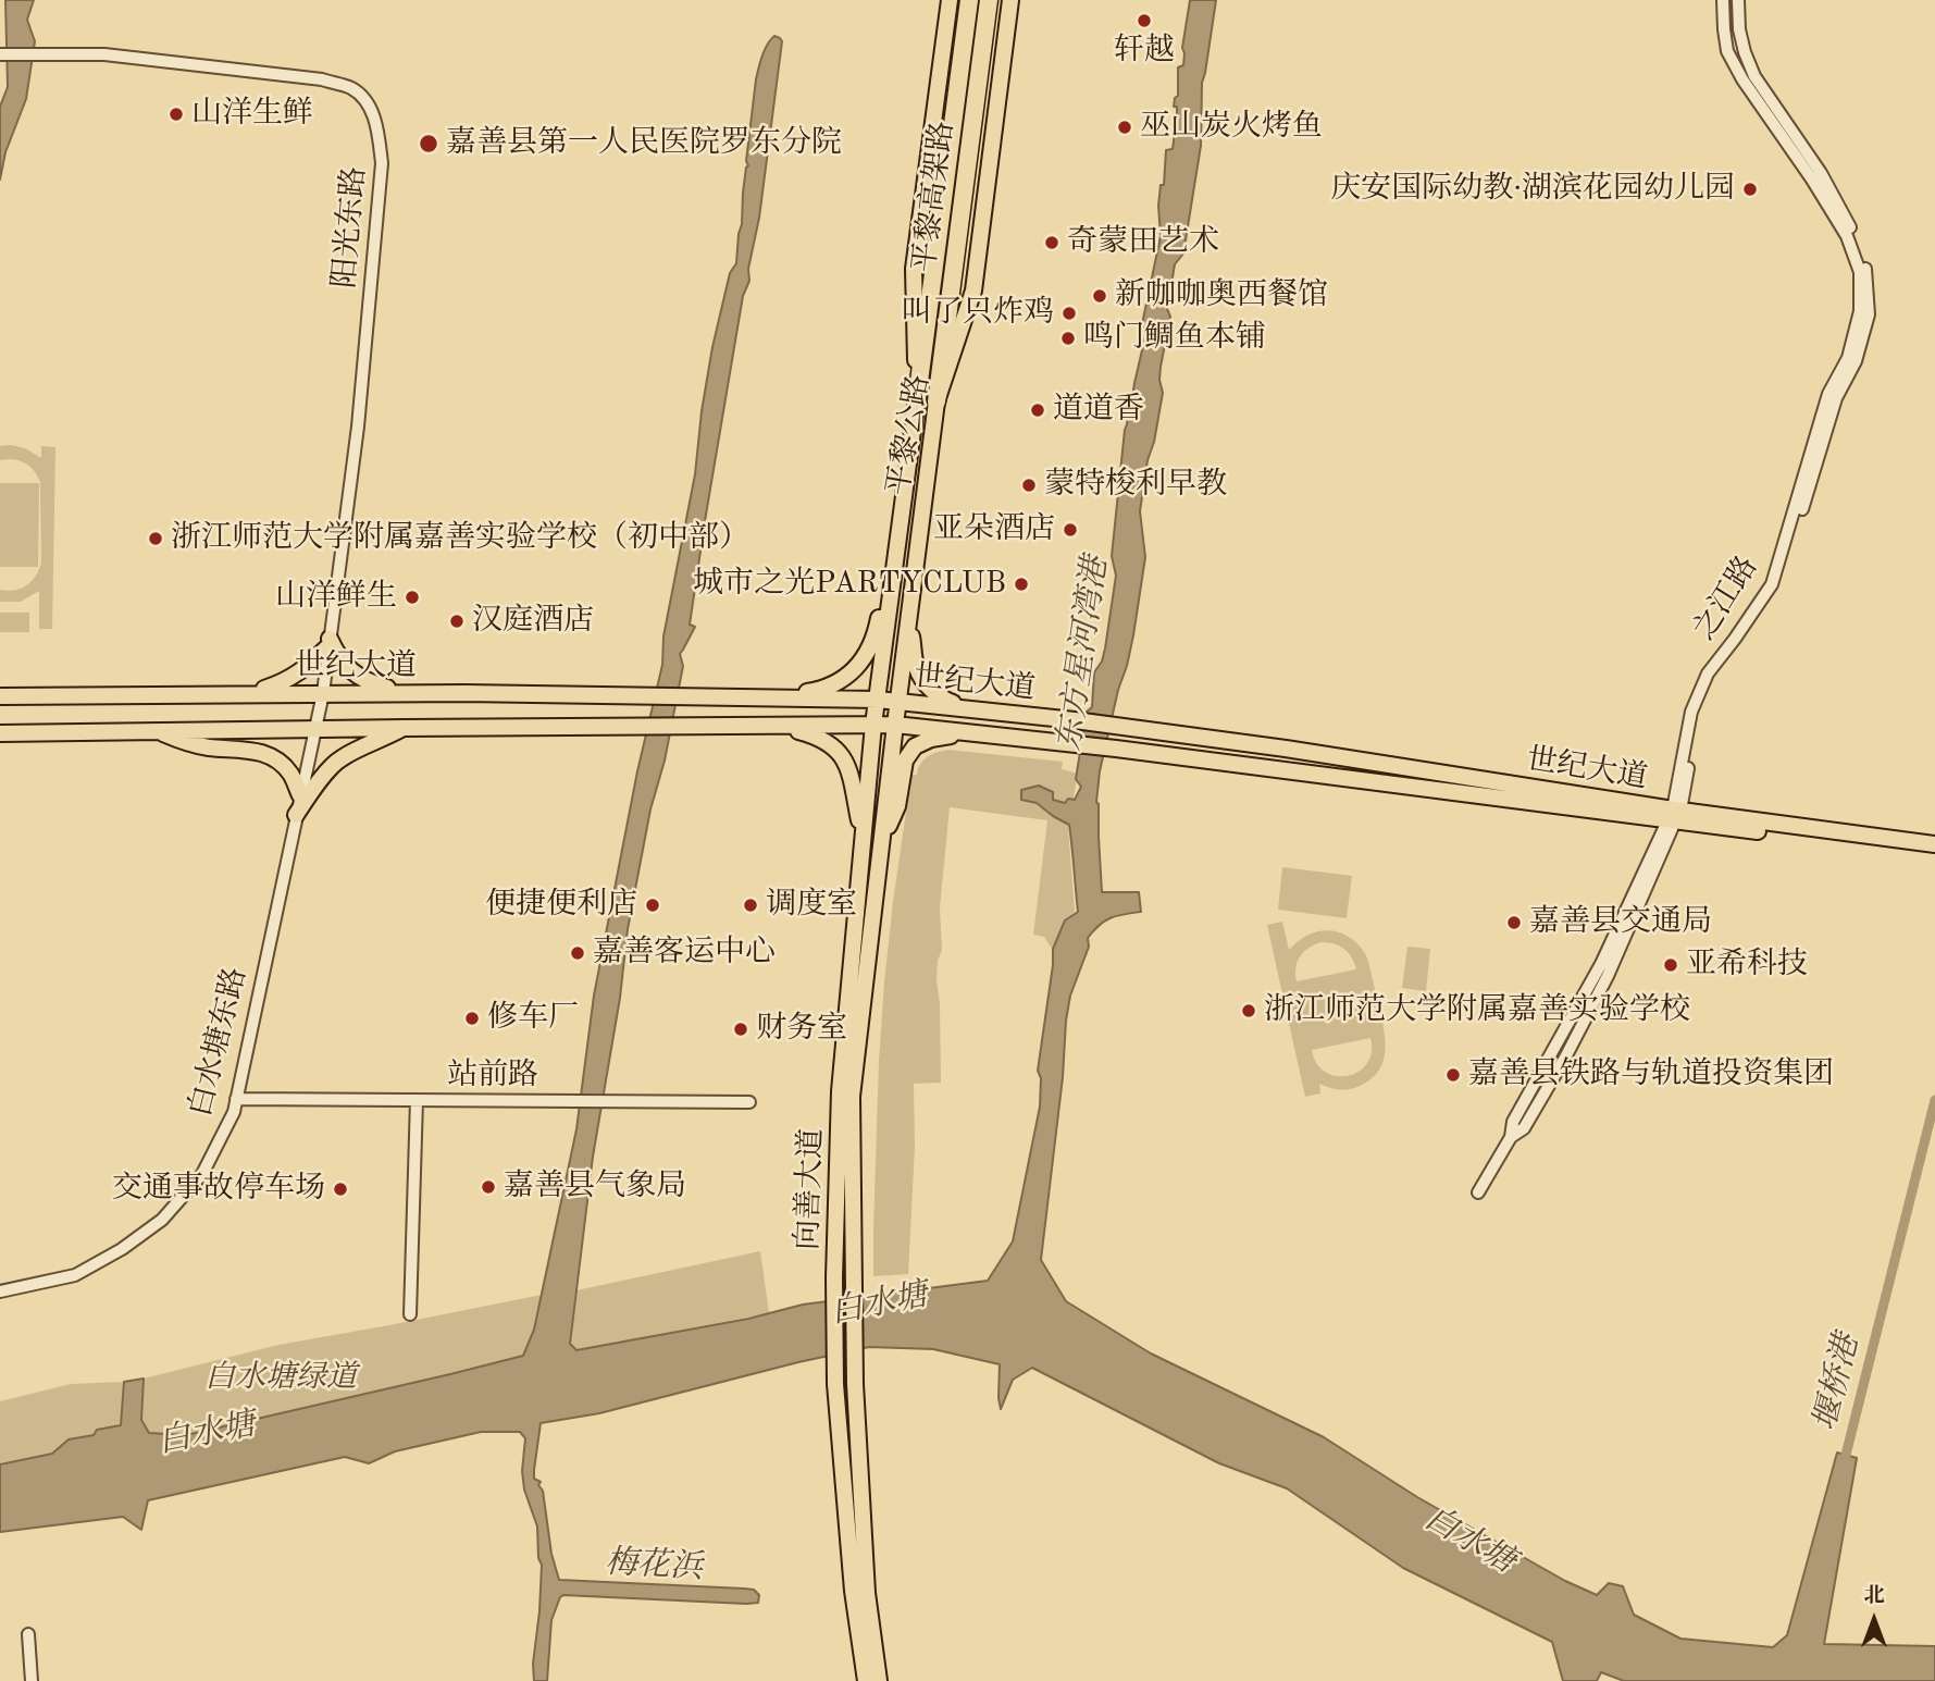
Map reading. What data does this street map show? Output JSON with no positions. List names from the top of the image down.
{
  "streets": {
    "highway": ["平黎高架路"],
    "main road": ["平黎公路", "世纪大道", "向善大道"],
    "street": [
      "阳光东路",
      "之江路",
      "白水塘东路",
      "站前路"
    ]
  },
  "crossings": [
    ["平黎高架路", "平黎公路"],
    ["阳光东路", "世纪大道"],
    ["阳光东路", "白水塘东路"],
    ["平黎公路", "世纪大道"],
    ["平黎公路", "向善大道"],
    ["之江路", "世纪大道"],
    ["世纪大道", "白水塘东路"],
    ["世纪大道", "向善大道"],
    ["白水塘东路", "站前路"]
  ],
  "water": [
    "东方星河湾港",
    "白水塘",
    "堰桥港",
    "梅花浜"
  ],
  "parks": ["白水塘绿道"],
  "places": [
    "轩越",
    "山洋生鲜",
    "巫山炭火烤鱼",
    "嘉善县第一人民医院罗东分院",
    "庆安国际幼教·湖滨花园幼儿园",
    "奇蒙田艺术",
    "新咖咖奥西餐馆",
    "叫了只炸鸡",
    "鸣门鲷鱼本铺",
    "道道香",
    "蒙特梭利早教",
    "亚朵酒店",
    "浙江师范大学附属嘉善实验学校（初中部）",
    "城市之光PARTYCLUB",
    "山洋鲜生",
    "汉庭酒店",
    "便捷便利店",
    "调度室",
    "嘉善县交通局",
    "嘉善客运中心",
    "亚希科技",
    "浙江师范大学附属嘉善实验学校",
    "修车厂",
    "财务室",
    "嘉善县铁路与轨道投资集团",
    "嘉善县气象局",
    "交通事故停车场"
  ],
  "north": "top"
}
